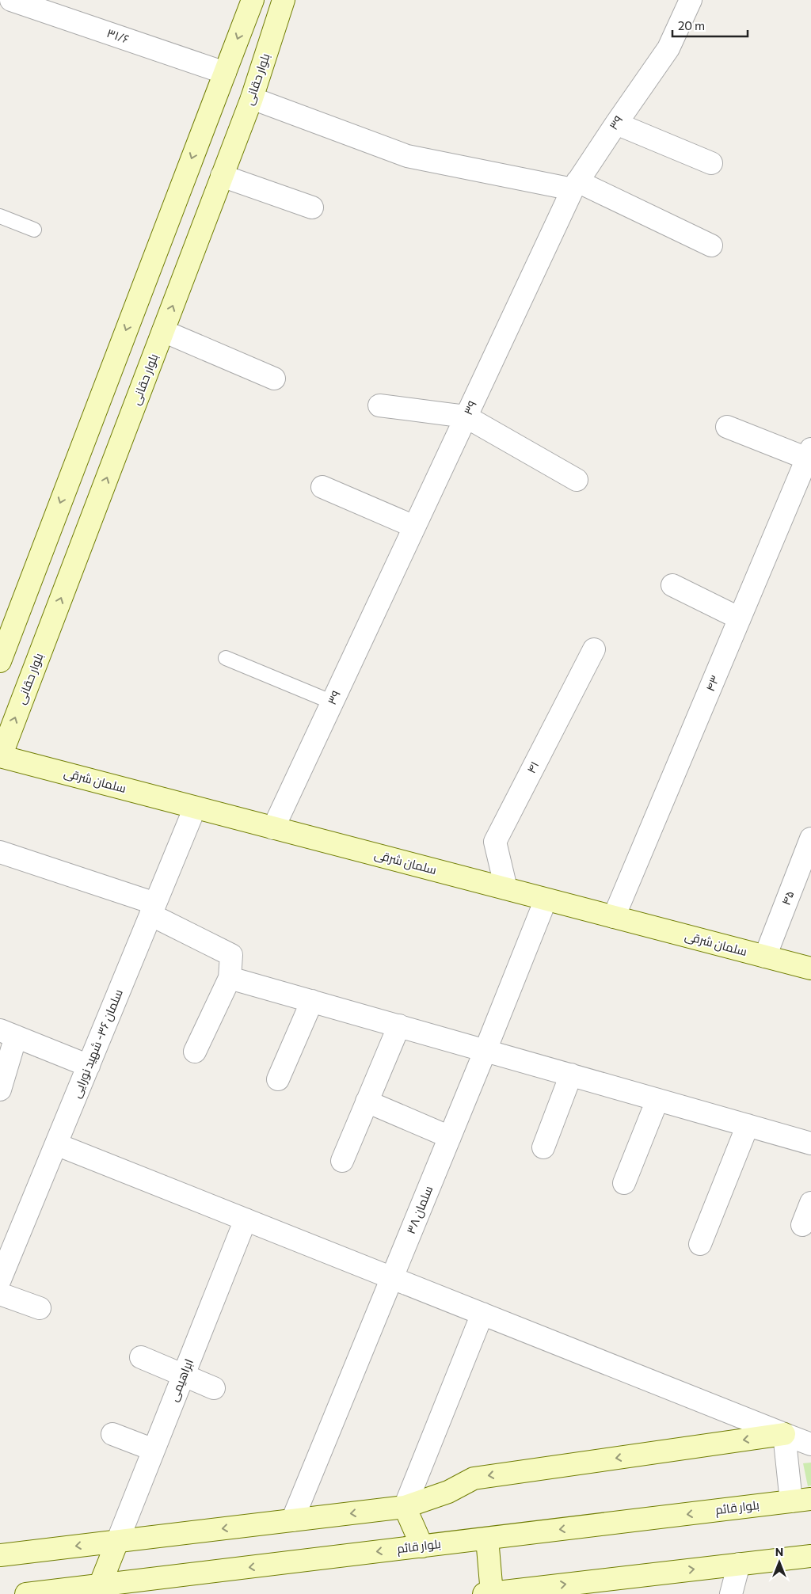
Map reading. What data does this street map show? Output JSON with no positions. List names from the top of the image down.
{
  "streets": {
    "street": [
      "۳۱/۶",
      "بلوار حقانی",
      "۳۹",
      "۴۳",
      "۴۱",
      "سلمان شرقی",
      "۴۵",
      "سلمان ۳۶- شهید نورایی",
      "سلمان ۳۸",
      "ابراهیمی",
      "بلوار قائم"
    ]
  },
  "crossings": [
    ["بلوار حقانی", "سلمان شرقی"],
    ["۳۹", "سلمان شرقی"],
    ["۴۳", "سلمان شرقی"],
    ["۴۱", "سلمان شرقی"],
    ["سلمان شرقی", "۴۵"],
    ["سلمان شرقی", "سلمان ۳۶- شهید نورایی"],
    ["سلمان شرقی", "سلمان ۳۸"]
  ],
  "scale_bar": "20 m",
  "north": "top"
}
